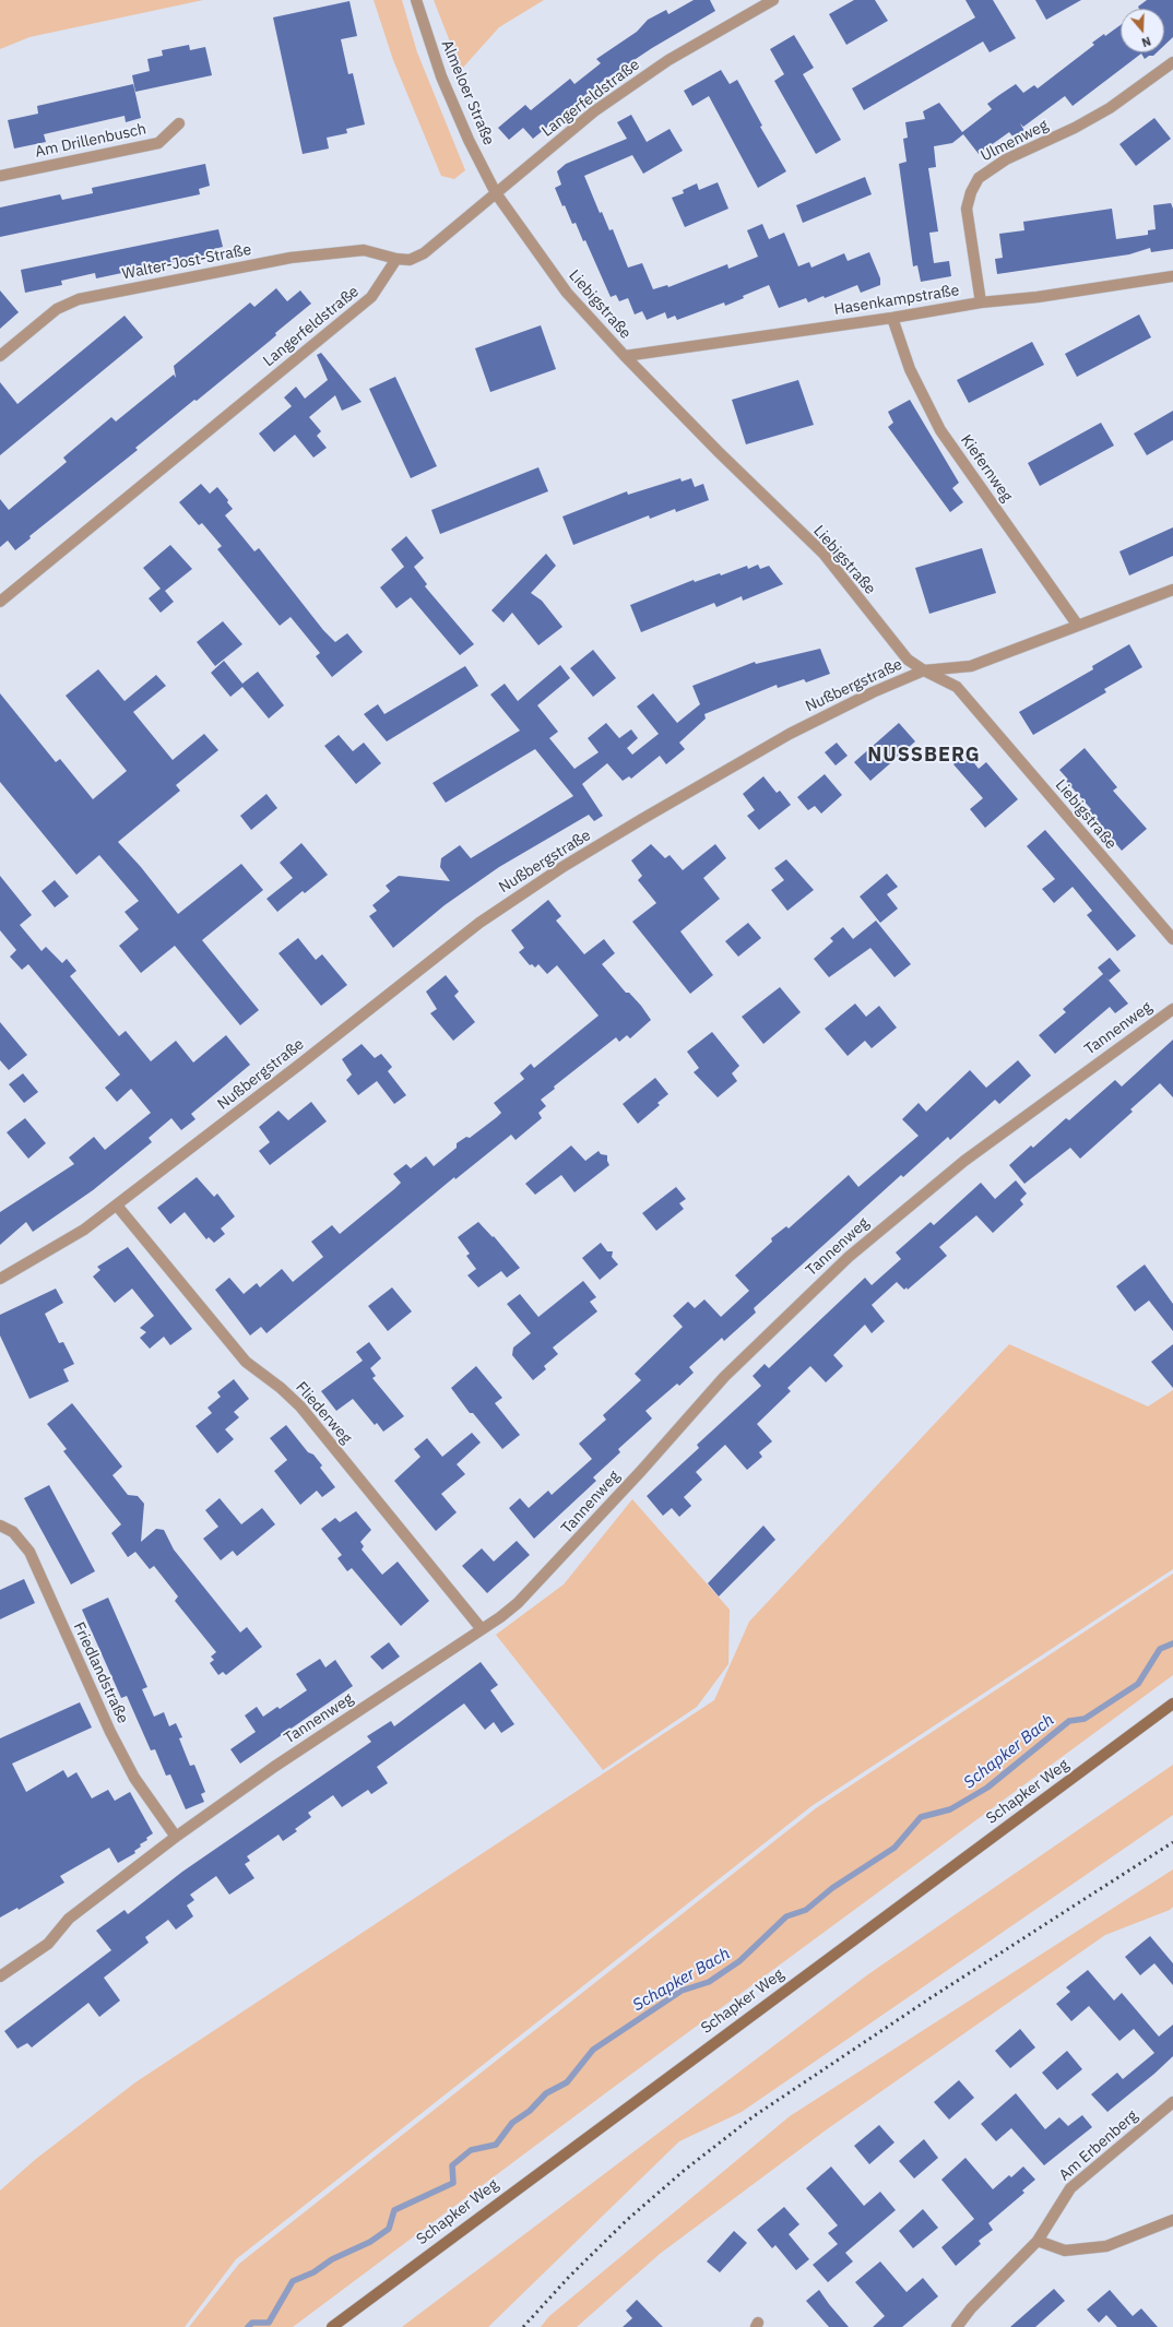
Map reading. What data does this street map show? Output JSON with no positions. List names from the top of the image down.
{
  "streets": {
    "street": [
      "Almeloer Straße",
      "Langerfeldstraße",
      "Am Drillenbusch",
      "Ulmenweg",
      "Walter-Jost-Straße",
      "Hasenkampstraße",
      "Liebigstraße",
      "Kiefernweg",
      "Nußbergstraße",
      "Tannenweg",
      "Fliederweg",
      "Friedlandstraße",
      "Schapker Weg",
      "Am Erbenberg"
    ]
  },
  "crossings": [
    ["Almeloer Straße", "Langerfeldstraße"],
    ["Almeloer Straße", "Liebigstraße"],
    ["Langerfeldstraße", "Walter-Jost-Straße"],
    ["Langerfeldstraße", "Liebigstraße"],
    ["Ulmenweg", "Hasenkampstraße"],
    ["Hasenkampstraße", "Liebigstraße"],
    ["Hasenkampstraße", "Kiefernweg"],
    ["Liebigstraße", "Nußbergstraße"],
    ["Kiefernweg", "Nußbergstraße"],
    ["Nußbergstraße", "Fliederweg"],
    ["Tannenweg", "Fliederweg"],
    ["Tannenweg", "Friedlandstraße"]
  ],
  "districts": ["NUSSBERG"],
  "water": ["Schapker Bach"],
  "north": "bottom"
}
